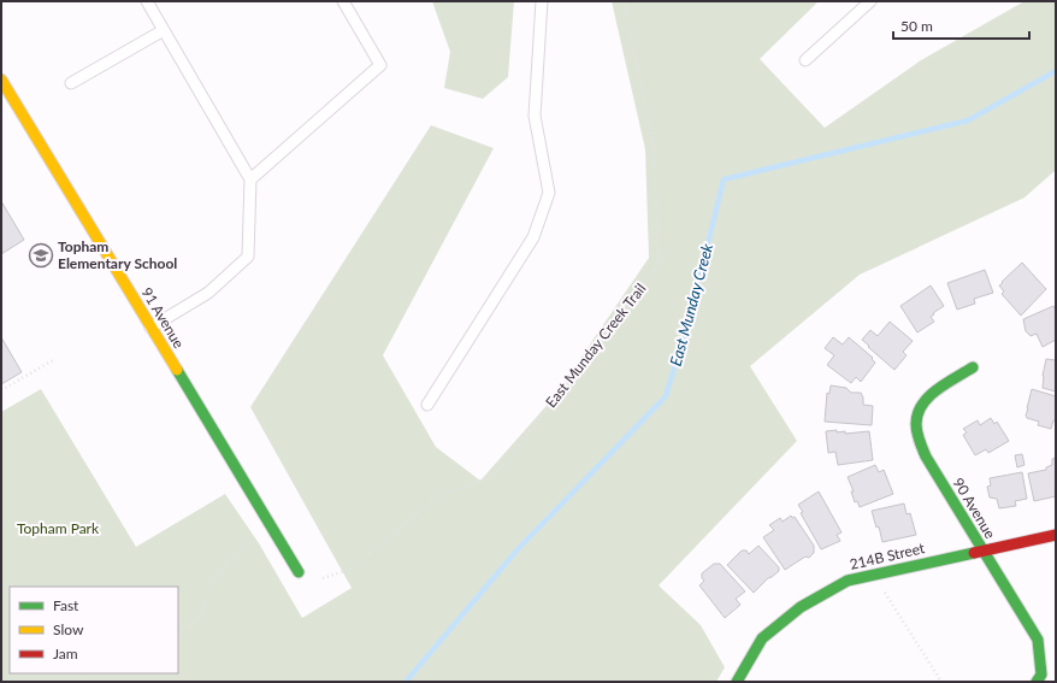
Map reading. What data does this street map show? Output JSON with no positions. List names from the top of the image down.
{
  "streets": {
    "street": ["91 Avenue", "90 Avenue", "214B Street"],
    "path": ["East Munday Creek Trail"]
  },
  "crossings": [
    ["90 Avenue", "214B Street"]
  ],
  "water": ["East Munday Creek"],
  "parks": ["Topham Park"],
  "places": {
    "school or university": ["Topham Elementary School"]
  },
  "legend": ["Fast", "Slow", "Jam"],
  "scale_bar": "50 m"
}
